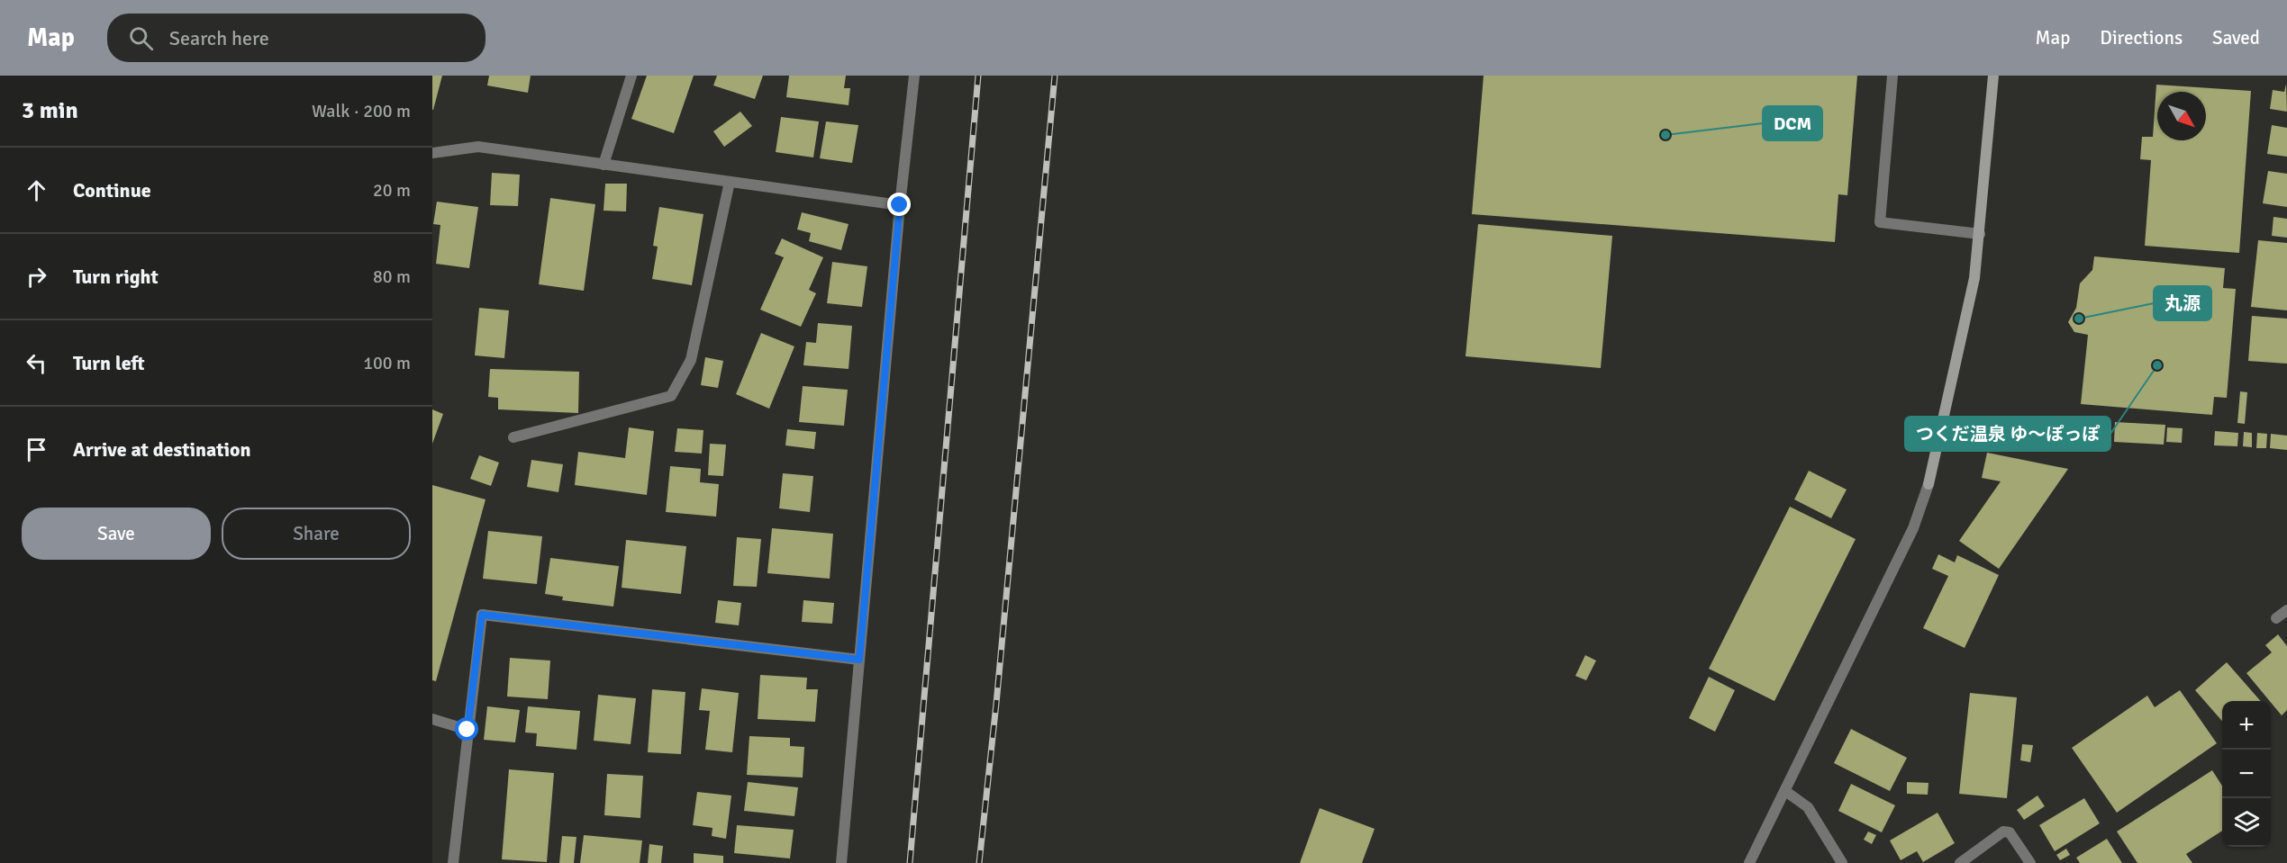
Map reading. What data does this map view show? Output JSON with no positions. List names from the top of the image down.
{
  "places": ["DCM", "丸源", "つくだ温泉 ゆ～ぽっぽ"],
  "north": "bottom right",
  "page": {
    "header": "Map",
    "search": "Search here",
    "nav": ["Map", "Directions", "Saved"],
    "heading": ["3 min", "Walk · 200 m"],
    "list": [
      ["Continue", "20 m"],
      ["Turn right", "80 m"],
      ["Turn left", "100 m"],
      "Arrive at destination"
    ],
    "buttons": ["Save", "Share"],
    "map_buttons": ["+", "−"]
  }
}
